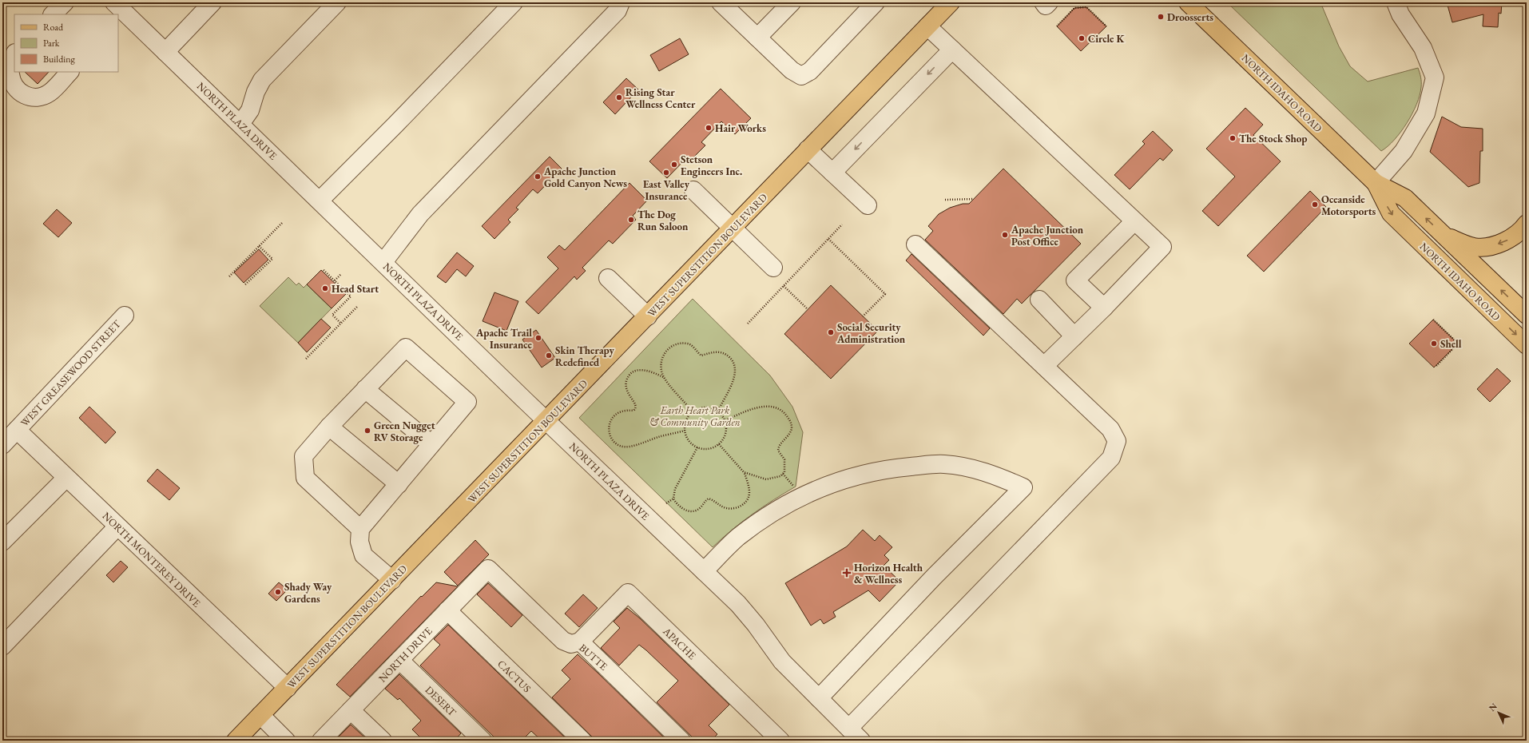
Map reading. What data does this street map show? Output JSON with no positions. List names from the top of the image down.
{
  "streets": {
    "main road": ["NORTH IDAHO ROAD", "WEST SUPERSTITION BOULEVARD"],
    "street": [
      "NORTH PLAZA DRIVE",
      "WEST GREASEWOOD STREET",
      "NORTH MONTEREY DRIVE",
      "APACHE",
      "NORTH DRIVE",
      "BUTTE",
      "CACTUS",
      "DESERT"
    ]
  },
  "crossings": [
    ["NORTH PLAZA DRIVE", "WEST SUPERSTITION BOULEVARD"],
    ["WEST SUPERSTITION BOULEVARD", "NORTH MONTEREY DRIVE"],
    ["WEST GREASEWOOD STREET", "NORTH MONTEREY DRIVE"],
    ["APACHE", "BUTTE"],
    ["NORTH DRIVE", "BUTTE"],
    ["NORTH DRIVE", "CACTUS"],
    ["NORTH DRIVE", "DESERT"]
  ],
  "parks": ["Earth Heart Park & Community Garden"],
  "places": {
    "other": [
      "Droosserts",
      "Circle K",
      "Rising Star Wellness Center",
      "Hair Works",
      "The Stock Shop",
      "Stetson Engineers Inc.",
      "East Valley Insurance",
      "Apache Junction Gold Canyon News",
      "Oceanside Motorsports",
      "The Dog Run Saloon",
      "Apache Junction Post Office",
      "Head Start",
      "Social Security Administration",
      "Apache Trail Insurance",
      "Shell",
      "Skin Therapy Redefined",
      "Green Nugget RV Storage",
      "Shady Way Gardens"
    ],
    "health": ["Horizon Health & Wellness"]
  },
  "legend": ["Road", "Park", "Building"],
  "north": "top left"
}
